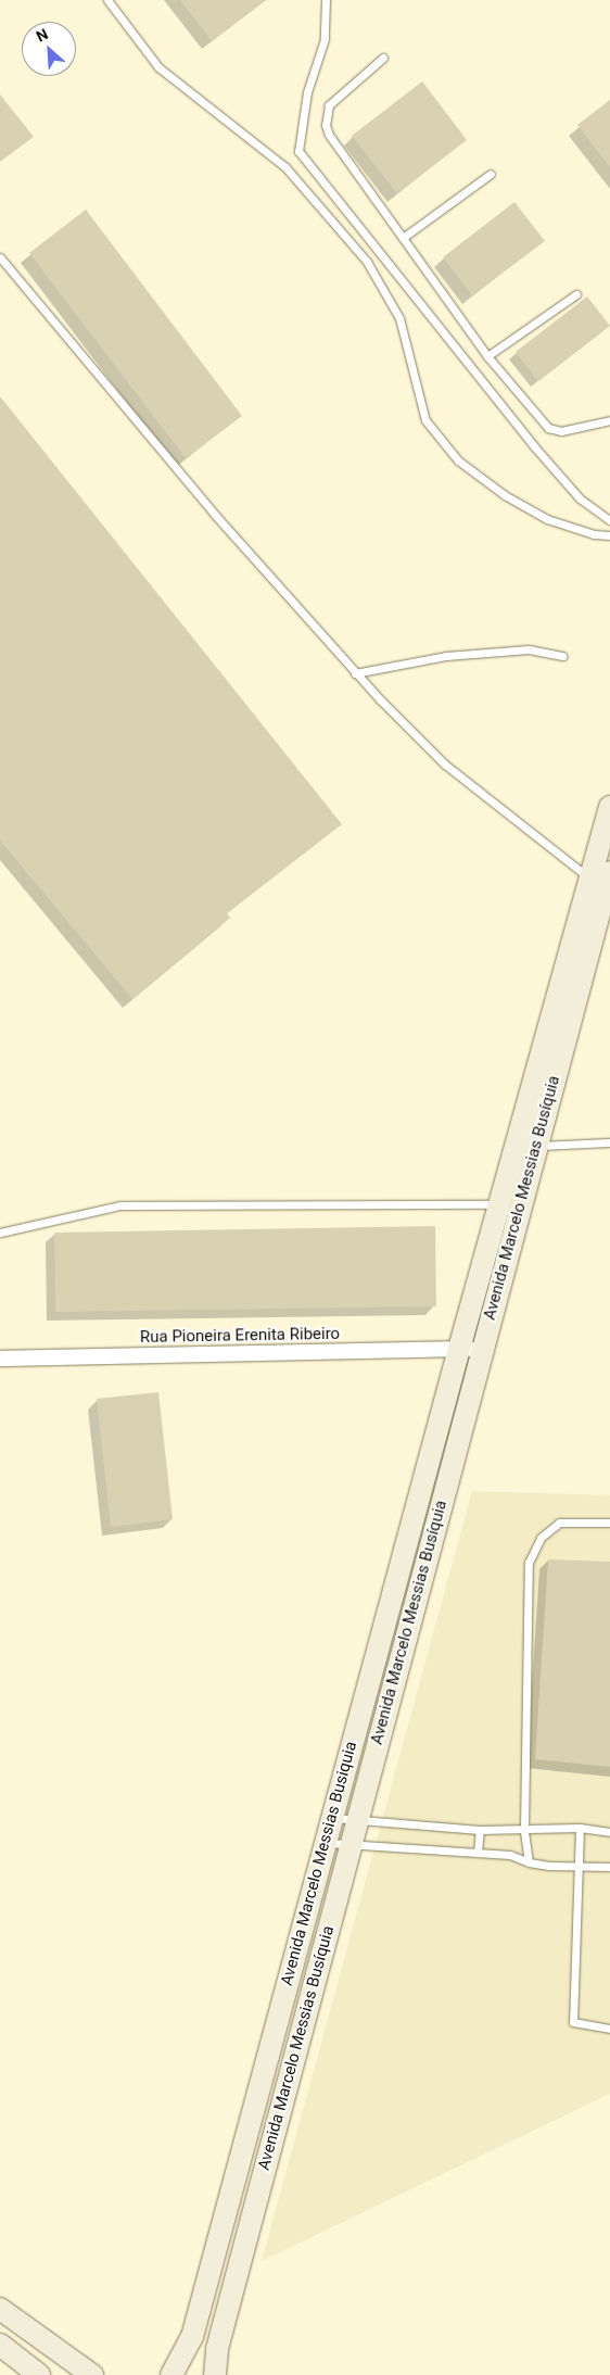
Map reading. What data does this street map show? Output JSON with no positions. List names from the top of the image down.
{
  "streets": {
    "street": ["Avenida Marcelo Messias Busíquia", "Rua Pioneira Erenita Ribeiro", "Avenida Marcelo Messias Busiquia"]
  },
  "crossings": [
    ["Avenida Marcelo Messias Busíquia", "Rua Pioneira Erenita Ribeiro"],
    ["Avenida Marcelo Messias Busíquia", "Avenida Marcelo Messias Busiquia"],
    ["Rua Pioneira Erenita Ribeiro", "Avenida Marcelo Messias Busiquia"]
  ],
  "north": "top left"
}
